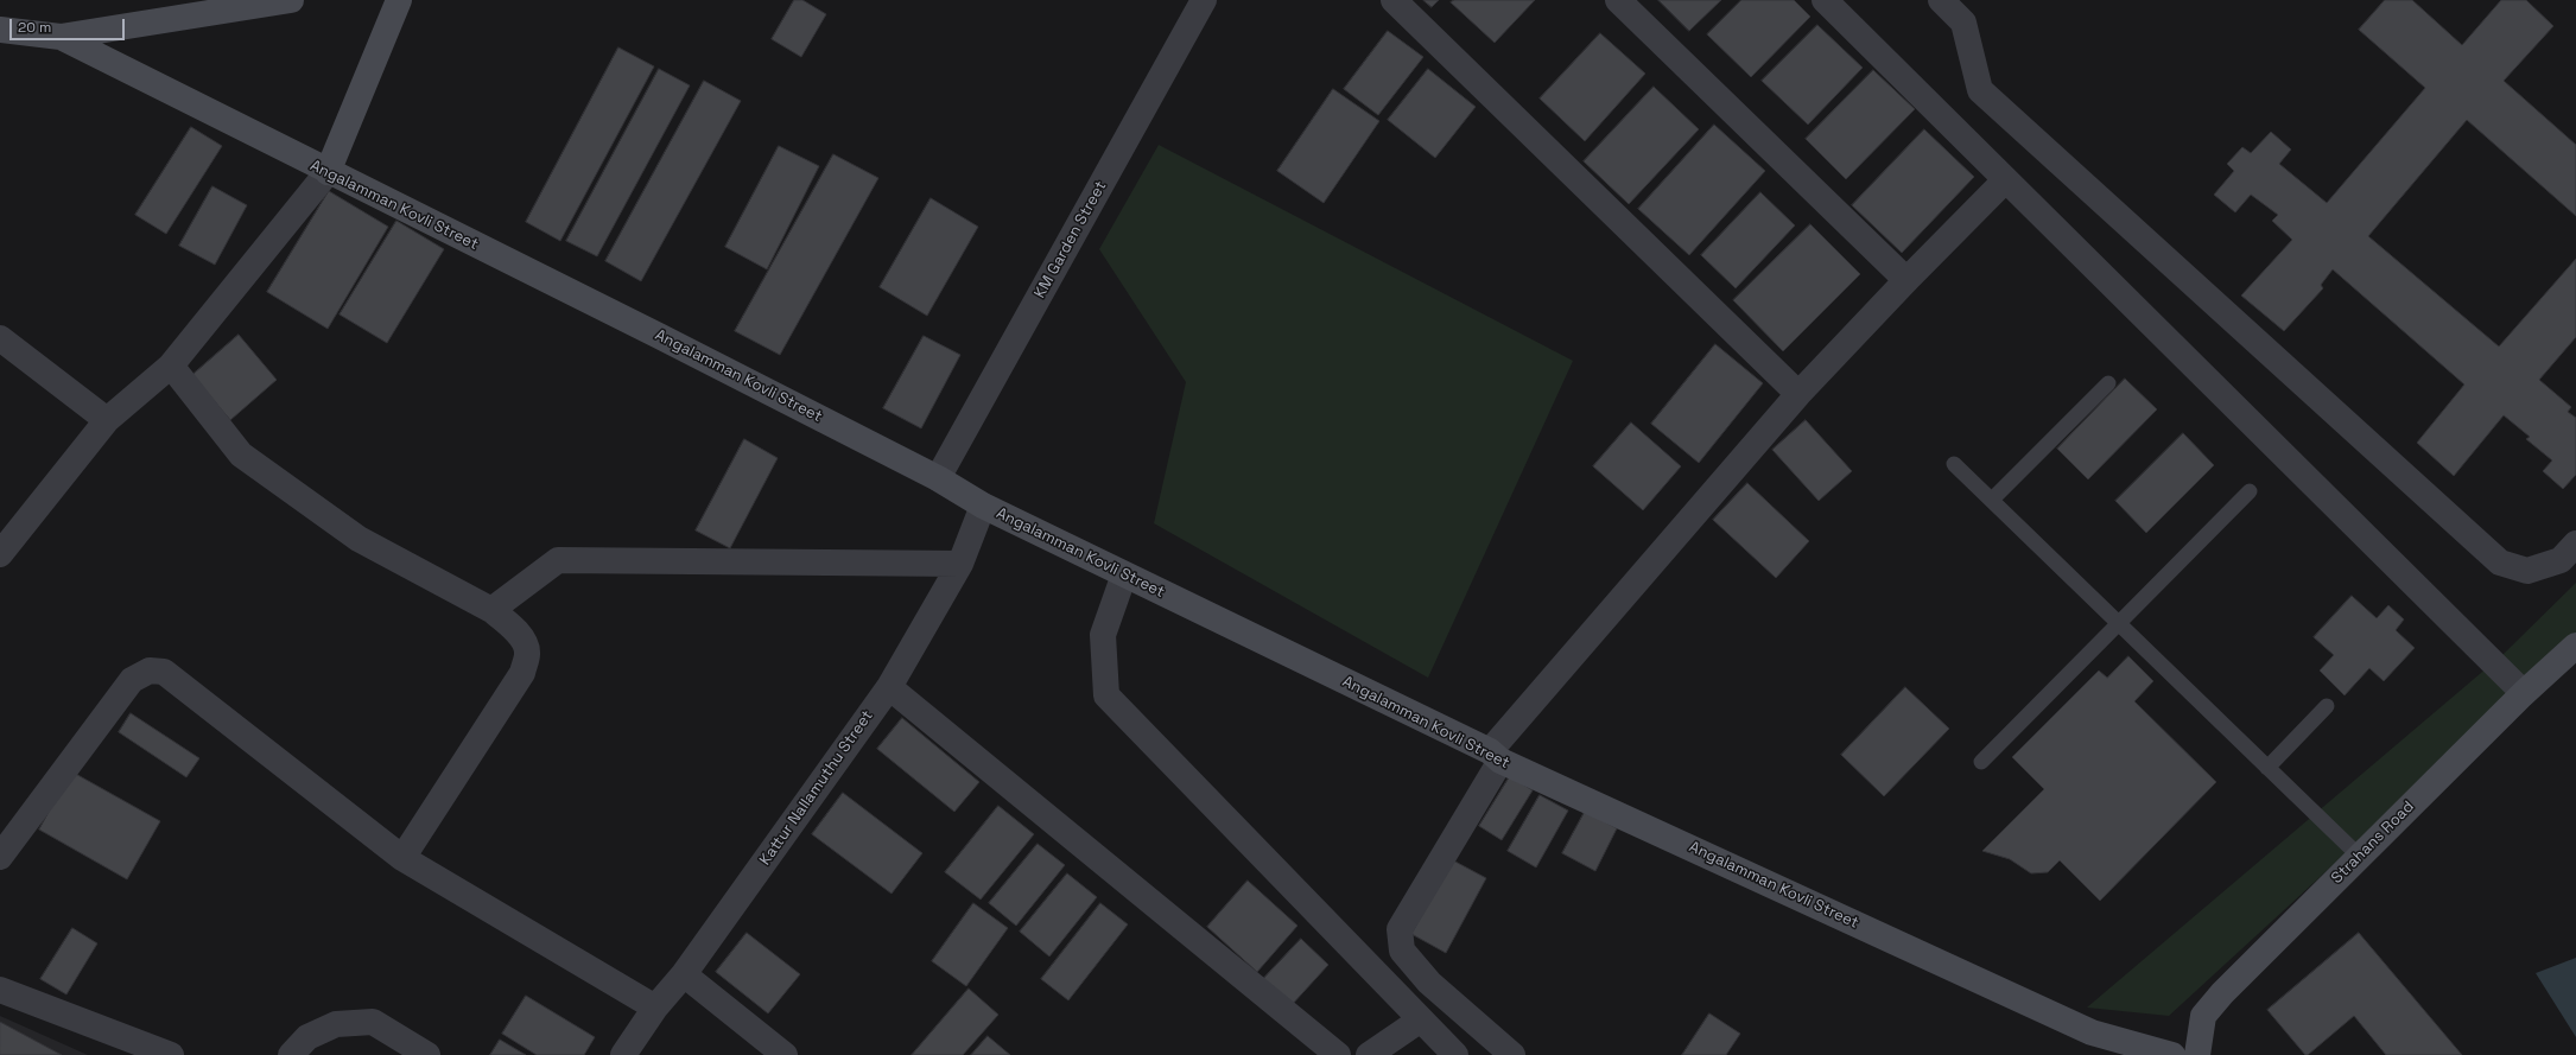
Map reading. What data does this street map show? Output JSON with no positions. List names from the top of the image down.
{
  "streets": {
    "street": [
      "Angalamman Kovli Street",
      "KM Garden Street",
      "Kattur Nallamuthu Street",
      "Strahans Road"
    ]
  },
  "crossings": [
    ["Angalamman Kovli Street", "KM Garden Street"],
    ["Angalamman Kovli Street", "Kattur Nallamuthu Street"]
  ],
  "scale_bar": "20 m"
}
